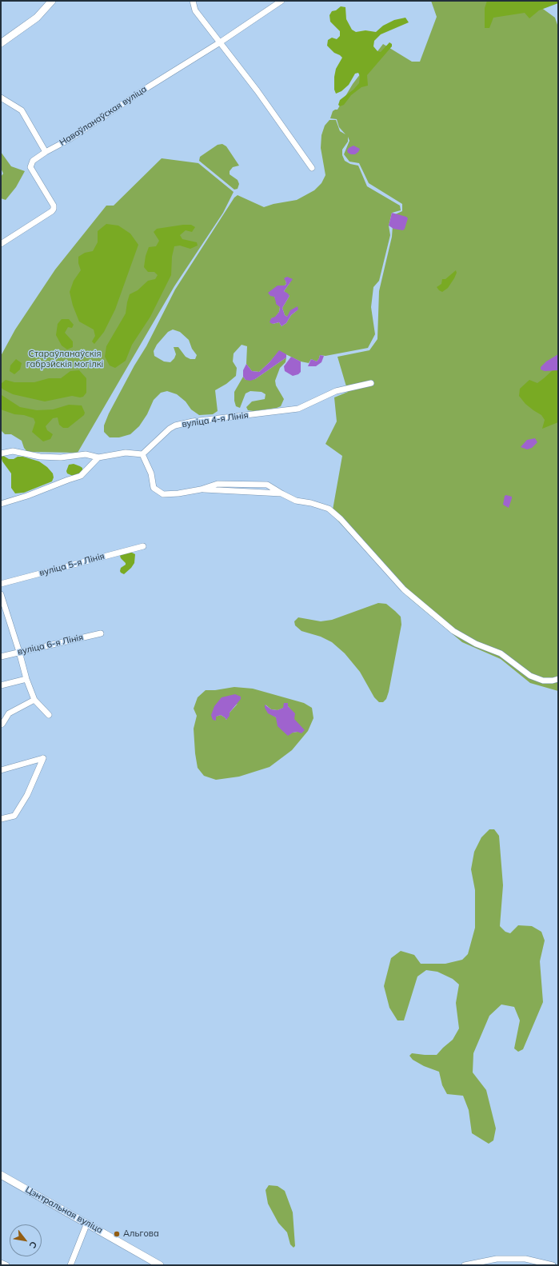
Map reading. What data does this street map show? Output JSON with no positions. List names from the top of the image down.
{
  "streets": {
    "street": [
      "Наваўланаўская вуліца",
      "вуліца 4-я Лінія",
      "вуліца 5-я Лінія",
      "вуліца 6-я Лінія",
      "Цэнтральная вуліца"
    ]
  },
  "parks": ["Стараўланаўскія габрэйскія могілкі"],
  "places": ["Альгова"],
  "north": "bottom right"
}
